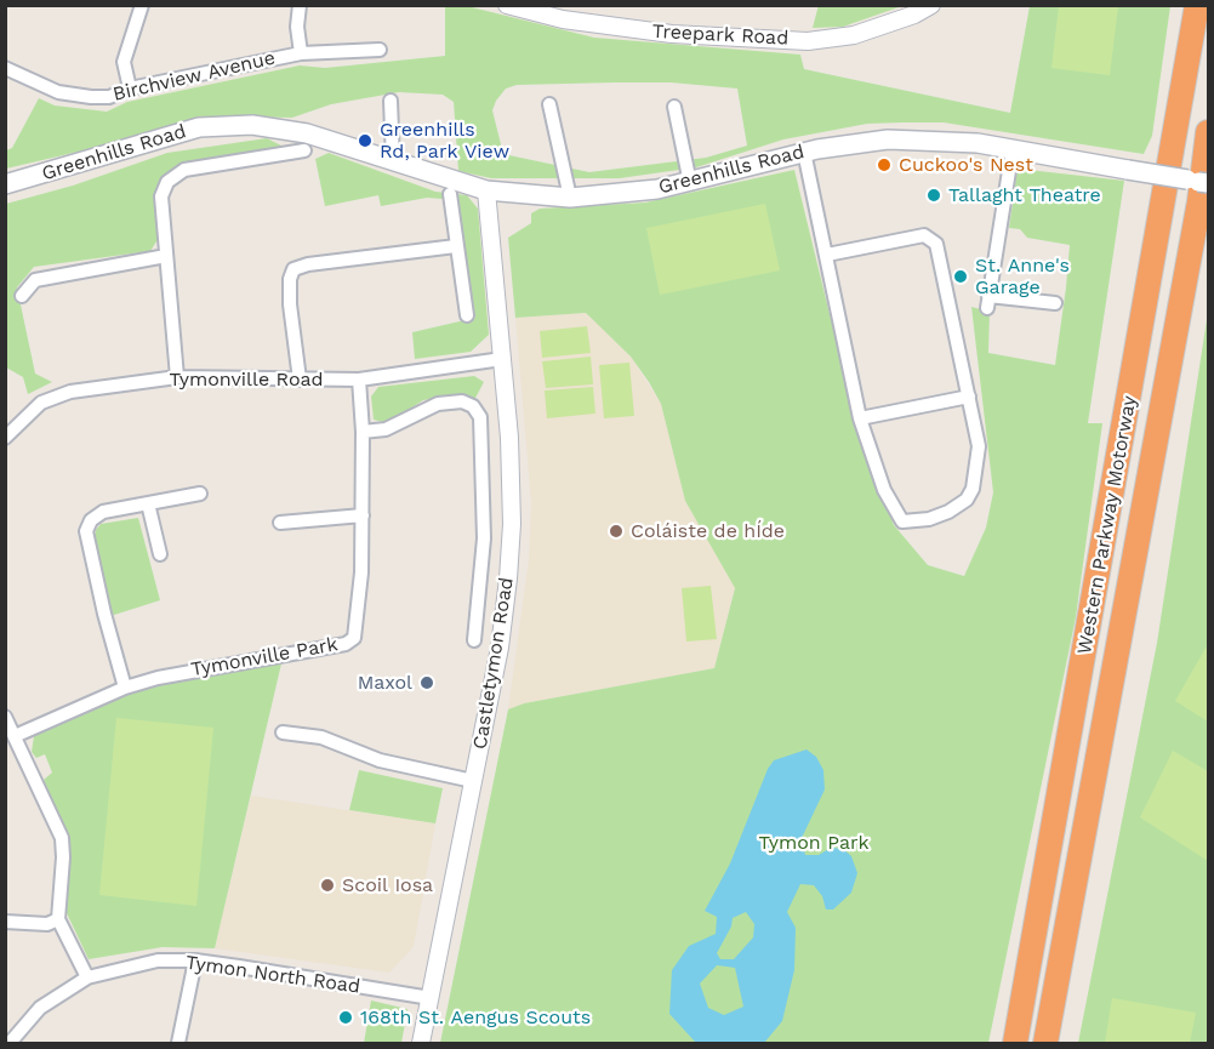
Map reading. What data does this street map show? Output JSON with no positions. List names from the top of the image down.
{
  "streets": {
    "highway": ["Western Parkway Motorway"],
    "main road": ["Greenhills Road"],
    "street": [
      "Treepark Road",
      "Birchview Avenue",
      "Tymonville Road",
      "Tymonville Park",
      "Castletymon Road",
      "Tymon North Road"
    ]
  },
  "crossings": [
    ["Greenhills Road", "Western Parkway Motorway"],
    ["Greenhills Road", "Castletymon Road"],
    ["Tymonville Road", "Tymonville Park"],
    ["Tymonville Road", "Castletymon Road"],
    ["Castletymon Road", "Tymon North Road"]
  ],
  "parks": ["Tymon Park"],
  "places": [
    "Greenhills Rd, Park View",
    "Cuckoo's Nest",
    "Tallaght Theatre",
    "St. Anne's Garage",
    "Coláiste de hÍde",
    "Maxol",
    "Scoil Iosa",
    "168th St. Aengus Scouts"
  ]
}
